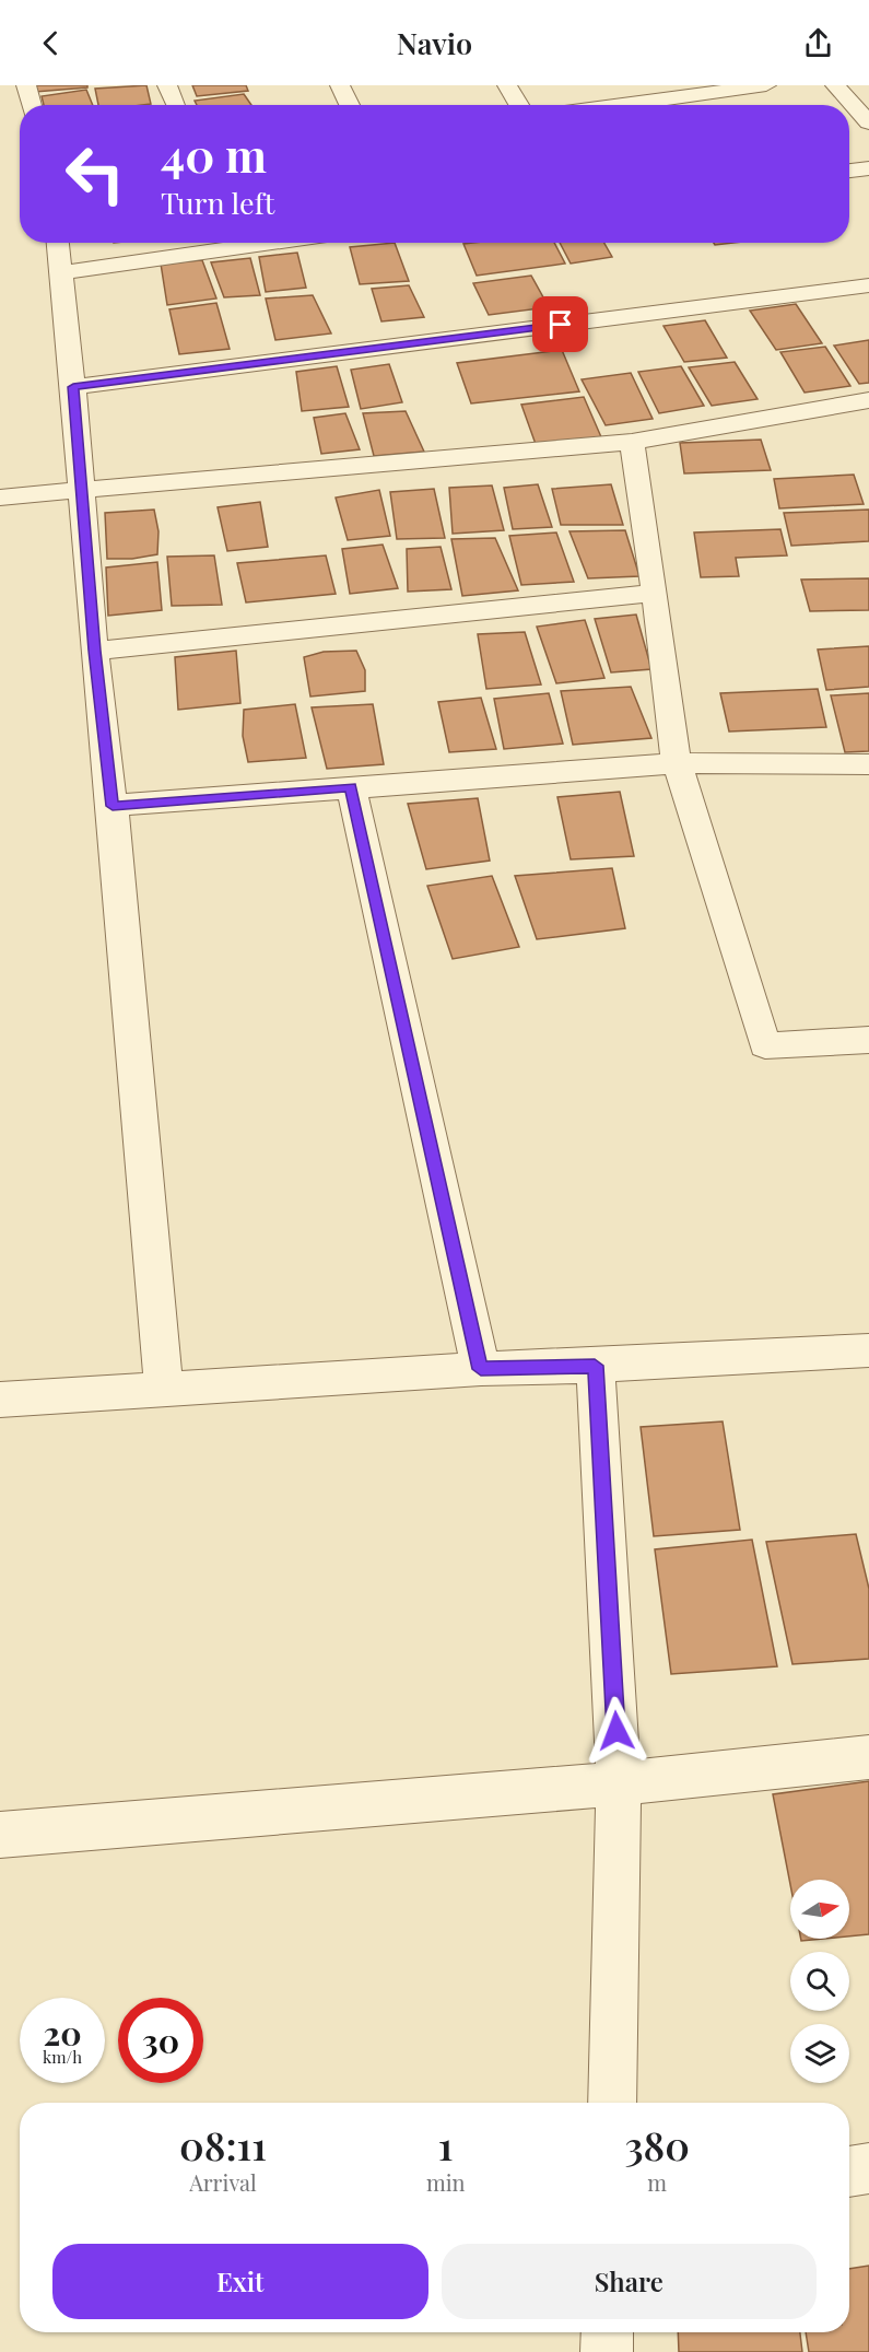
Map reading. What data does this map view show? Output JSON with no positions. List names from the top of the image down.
{
  "north": "right",
  "page": {
    "header": "Navio",
    "turn": ["40 m", "Turn left"],
    "speed": "20 km/h",
    "limit": "30",
    "eta": [
      "08:11",
      "Arrival",
      "1",
      "min",
      "380",
      "m"
    ],
    "buttons": ["Exit", "Share"]
  }
}
